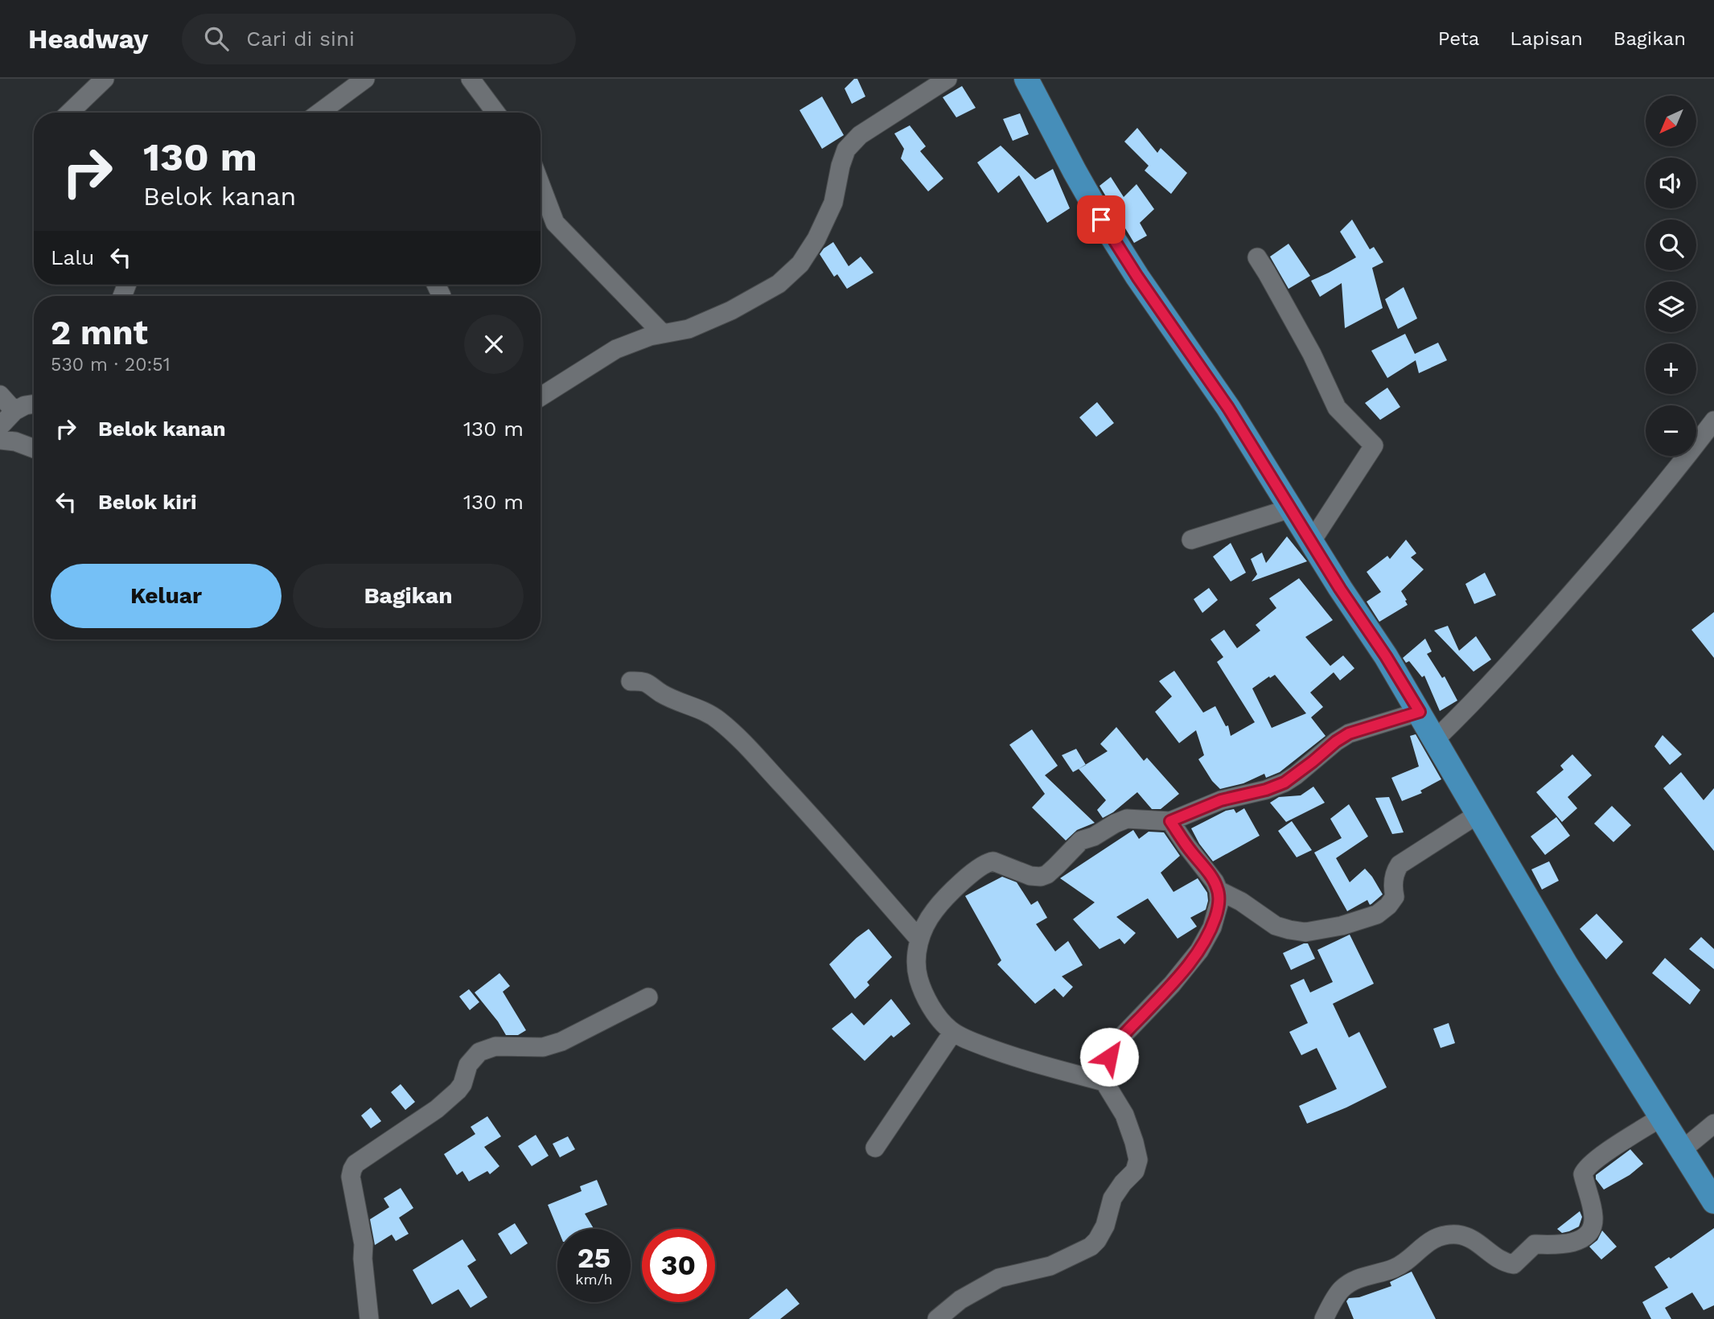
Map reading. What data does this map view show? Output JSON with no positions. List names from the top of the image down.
{
  "north": "bottom left",
  "page": {
    "header": "Headway",
    "search": "Cari di sini",
    "nav": ["Peta", "Lapisan", "Bagikan"],
    "map_buttons": ["+", "−"],
    "turn": ["130 m", "Belok kanan"],
    "then": "Lalu",
    "heading": ["2 mnt", "530 m · 20:51"],
    "list": [
      {
        "name": "Belok kanan",
        "value": "130 m"
      },
      {
        "name": "Belok kiri",
        "value": "130 m"
      }
    ],
    "buttons": ["Keluar", "Bagikan"],
    "speed": "25 km/h",
    "limit": "30"
  }
}
